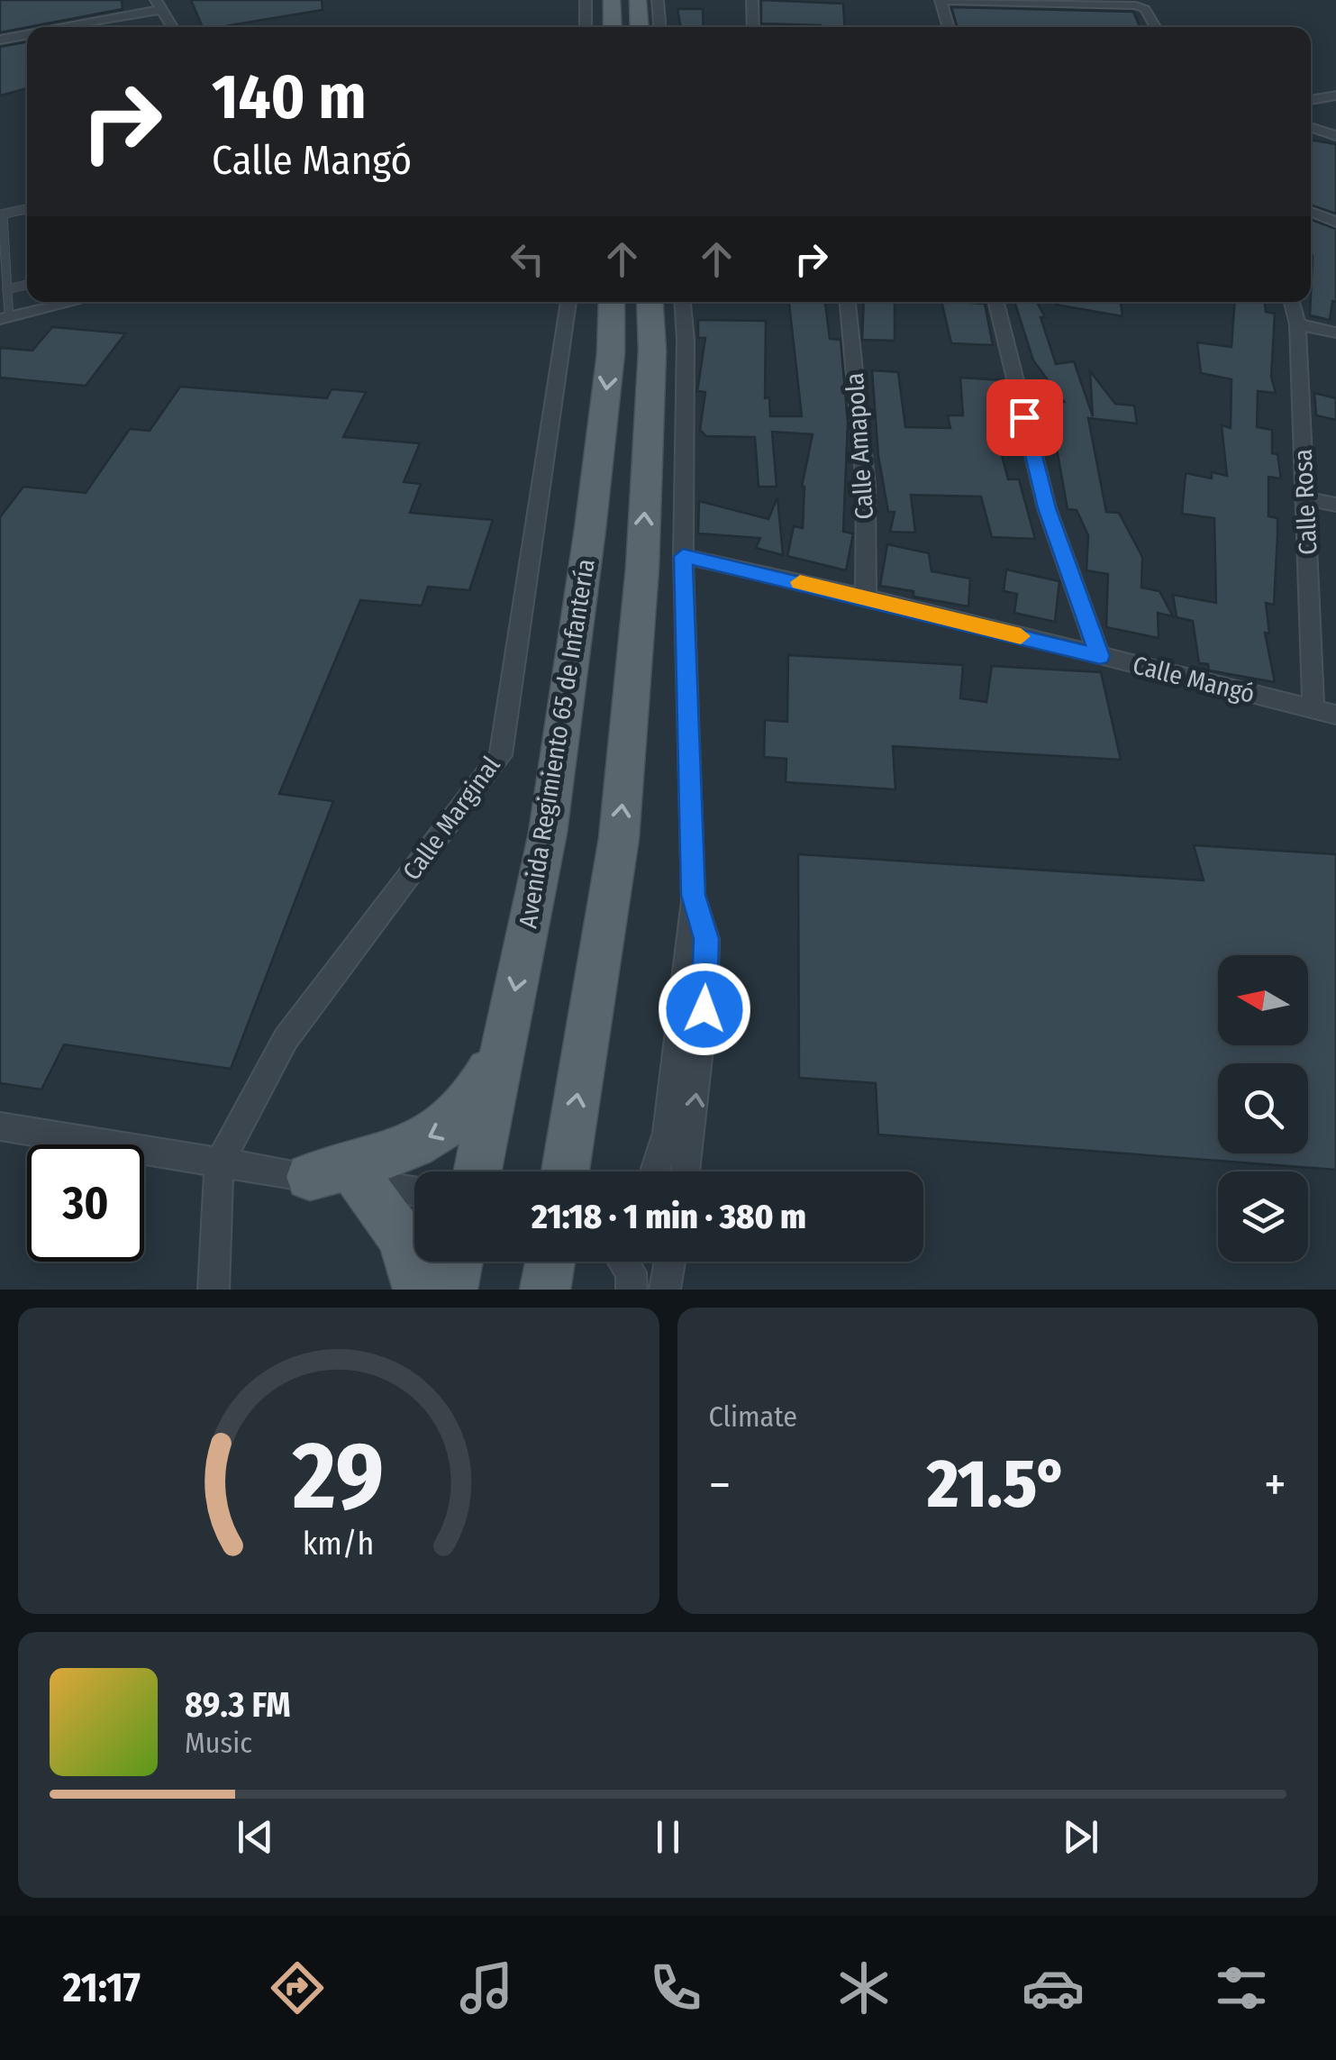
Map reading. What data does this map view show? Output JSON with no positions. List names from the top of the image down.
{
  "streets": {
    "main road": ["Avenida Regimiento 65 de Infantería"],
    "street": [
      "Calle Amapola",
      "Calle Rosa",
      "Calle Mangó",
      "Calle Marginal"
    ]
  },
  "crossings": [
    ["Calle Amapola", "Calle Mangó"],
    ["Calle Rosa", "Calle Mangó"]
  ],
  "north": "left",
  "page": {
    "turn": ["140 m", "Calle Mangó"],
    "limit": "30",
    "trip": "21:18 · 1 min · 380 m",
    "tile": "Climate",
    "heat": ["−", "21.5°", "+"],
    "song": ["89.3 FM", "Music"],
    "tabs": "21:17",
    "gauge": ["29", "km/h"]
  }
}
